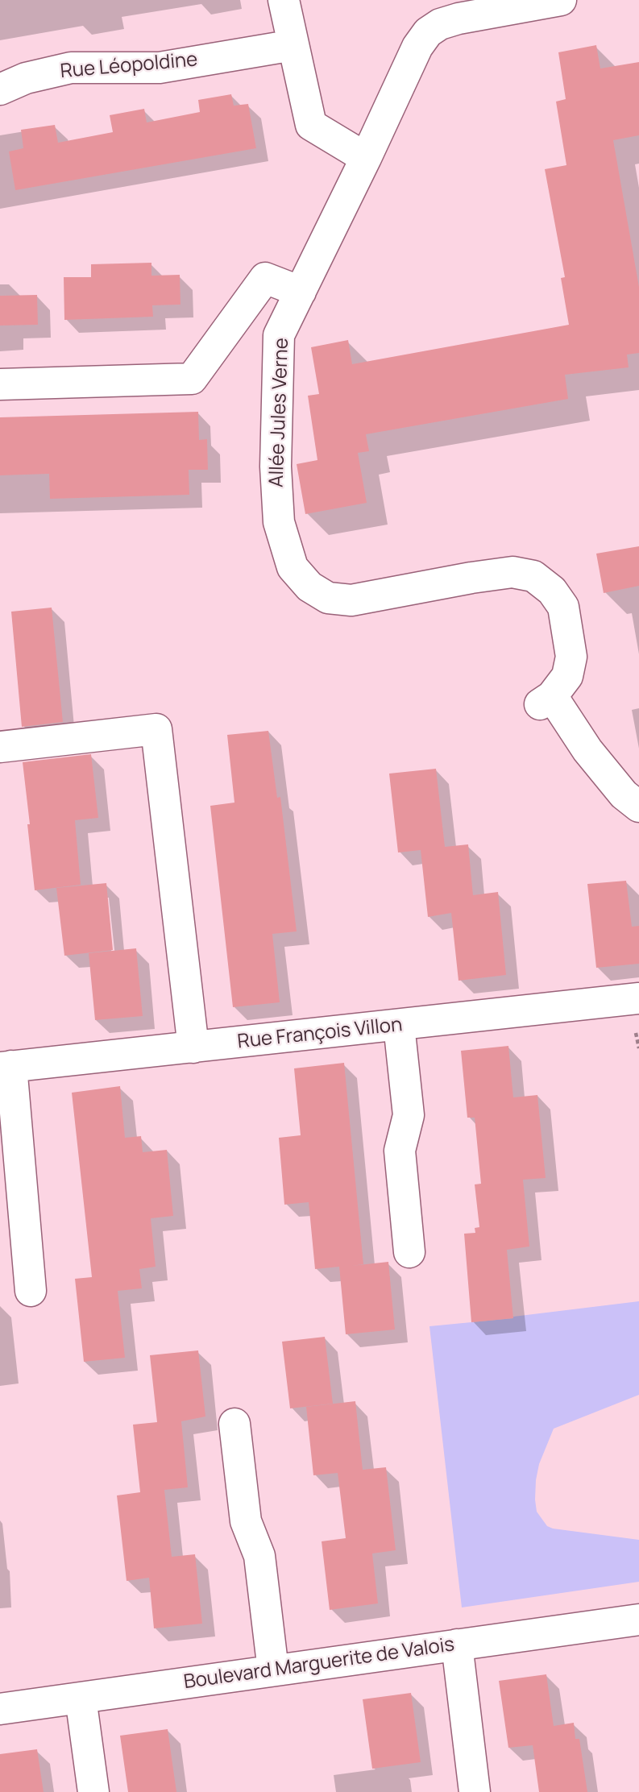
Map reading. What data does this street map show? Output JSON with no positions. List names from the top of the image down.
{
  "streets": {
    "street": [
      "Rue Léopoldine",
      "Allée Jules Verne",
      "Rue François Villon",
      "Boulevard Marguerite de Valois"
    ]
  }
}
